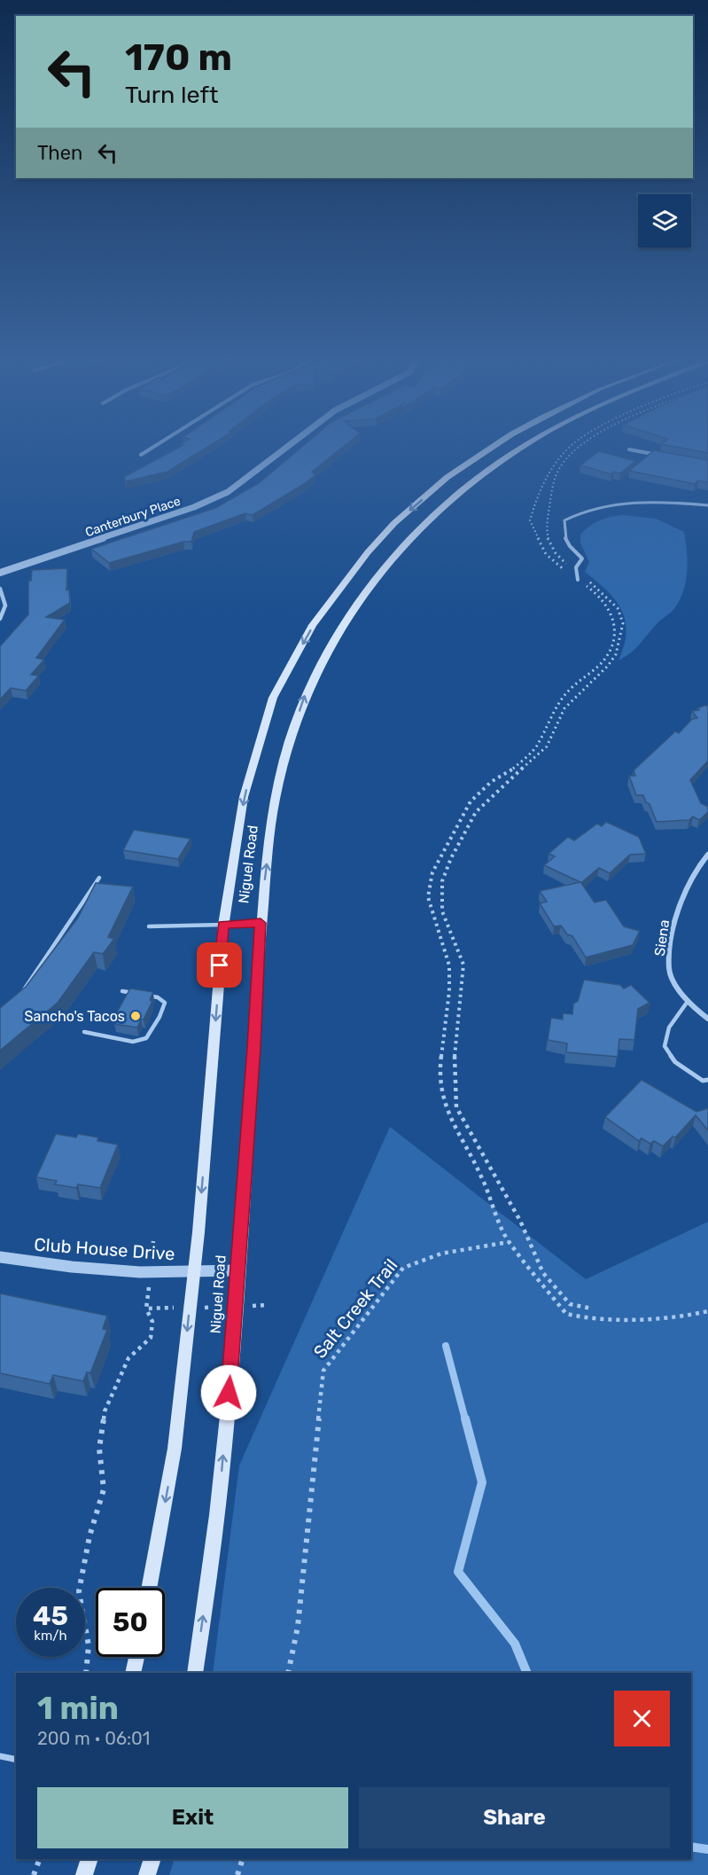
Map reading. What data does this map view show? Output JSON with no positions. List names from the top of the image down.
{
  "streets": {
    "main road": ["Niguel Road"],
    "street": ["Canterbury Place", "Siena", "Club House Drive"],
    "path": ["Salt Creek Trail"]
  },
  "crossings": [
    ["Niguel Road", "Club House Drive"]
  ],
  "places": ["Sancho's Tacos"],
  "page": {
    "turn": ["170 m", "Turn left"],
    "then": "Then",
    "speed": "45 km/h",
    "limit": "50",
    "heading": ["1 min", "200 m · 06:01"],
    "buttons": ["Exit", "Share"]
  }
}
